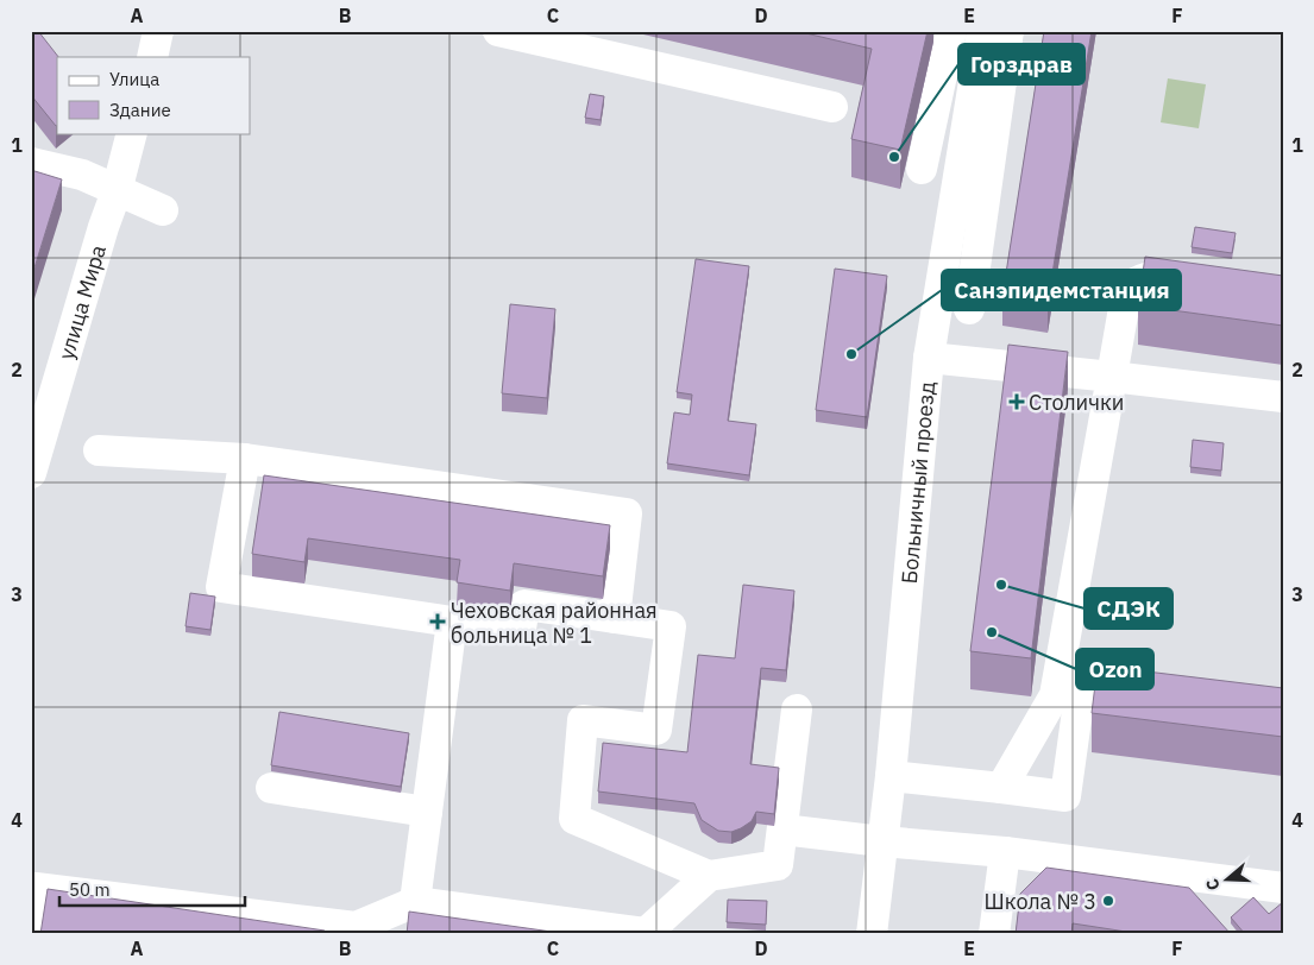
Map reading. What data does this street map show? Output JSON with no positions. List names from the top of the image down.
{
  "streets": {
    "street": ["улица Мира", "Больничный проезд"]
  },
  "places": {
    "other": [
      "Горздрав",
      "Санэпидемстанция",
      "СДЭК",
      "Ozon",
      "Школа № 3"
    ],
    "health": ["Столички", "Чеховская районная больница № 1"]
  },
  "legend": ["Улица", "Здание"],
  "scale_bar": "50 m",
  "north": "left",
  "grid": {
    "columns": [
      "A",
      "B",
      "C",
      "D",
      "E",
      "F"
    ],
    "rows": [
      "1",
      "2",
      "3",
      "4"
    ]
  }
}
